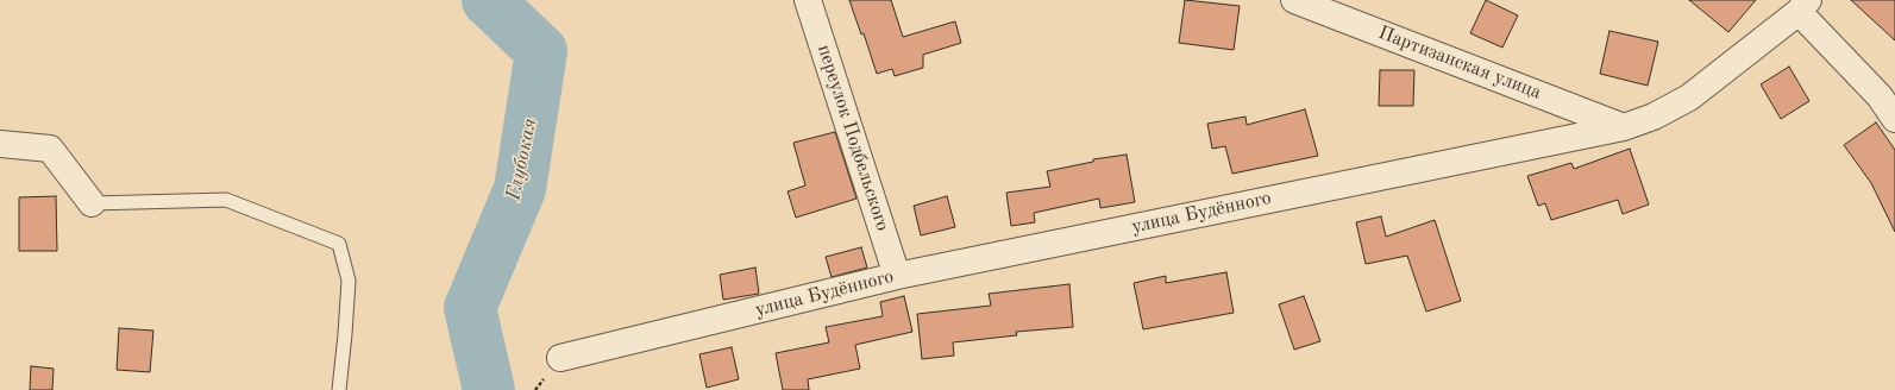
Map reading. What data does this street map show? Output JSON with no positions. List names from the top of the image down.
{
  "streets": {
    "street": ["Партизанская улица", "переулок Подбельского", "улица Будённого"]
  },
  "crossings": [
    ["Партизанская улица", "улица Будённого"],
    ["переулок Подбельского", "улица Будённого"]
  ],
  "water": ["Глубокая"]
}
